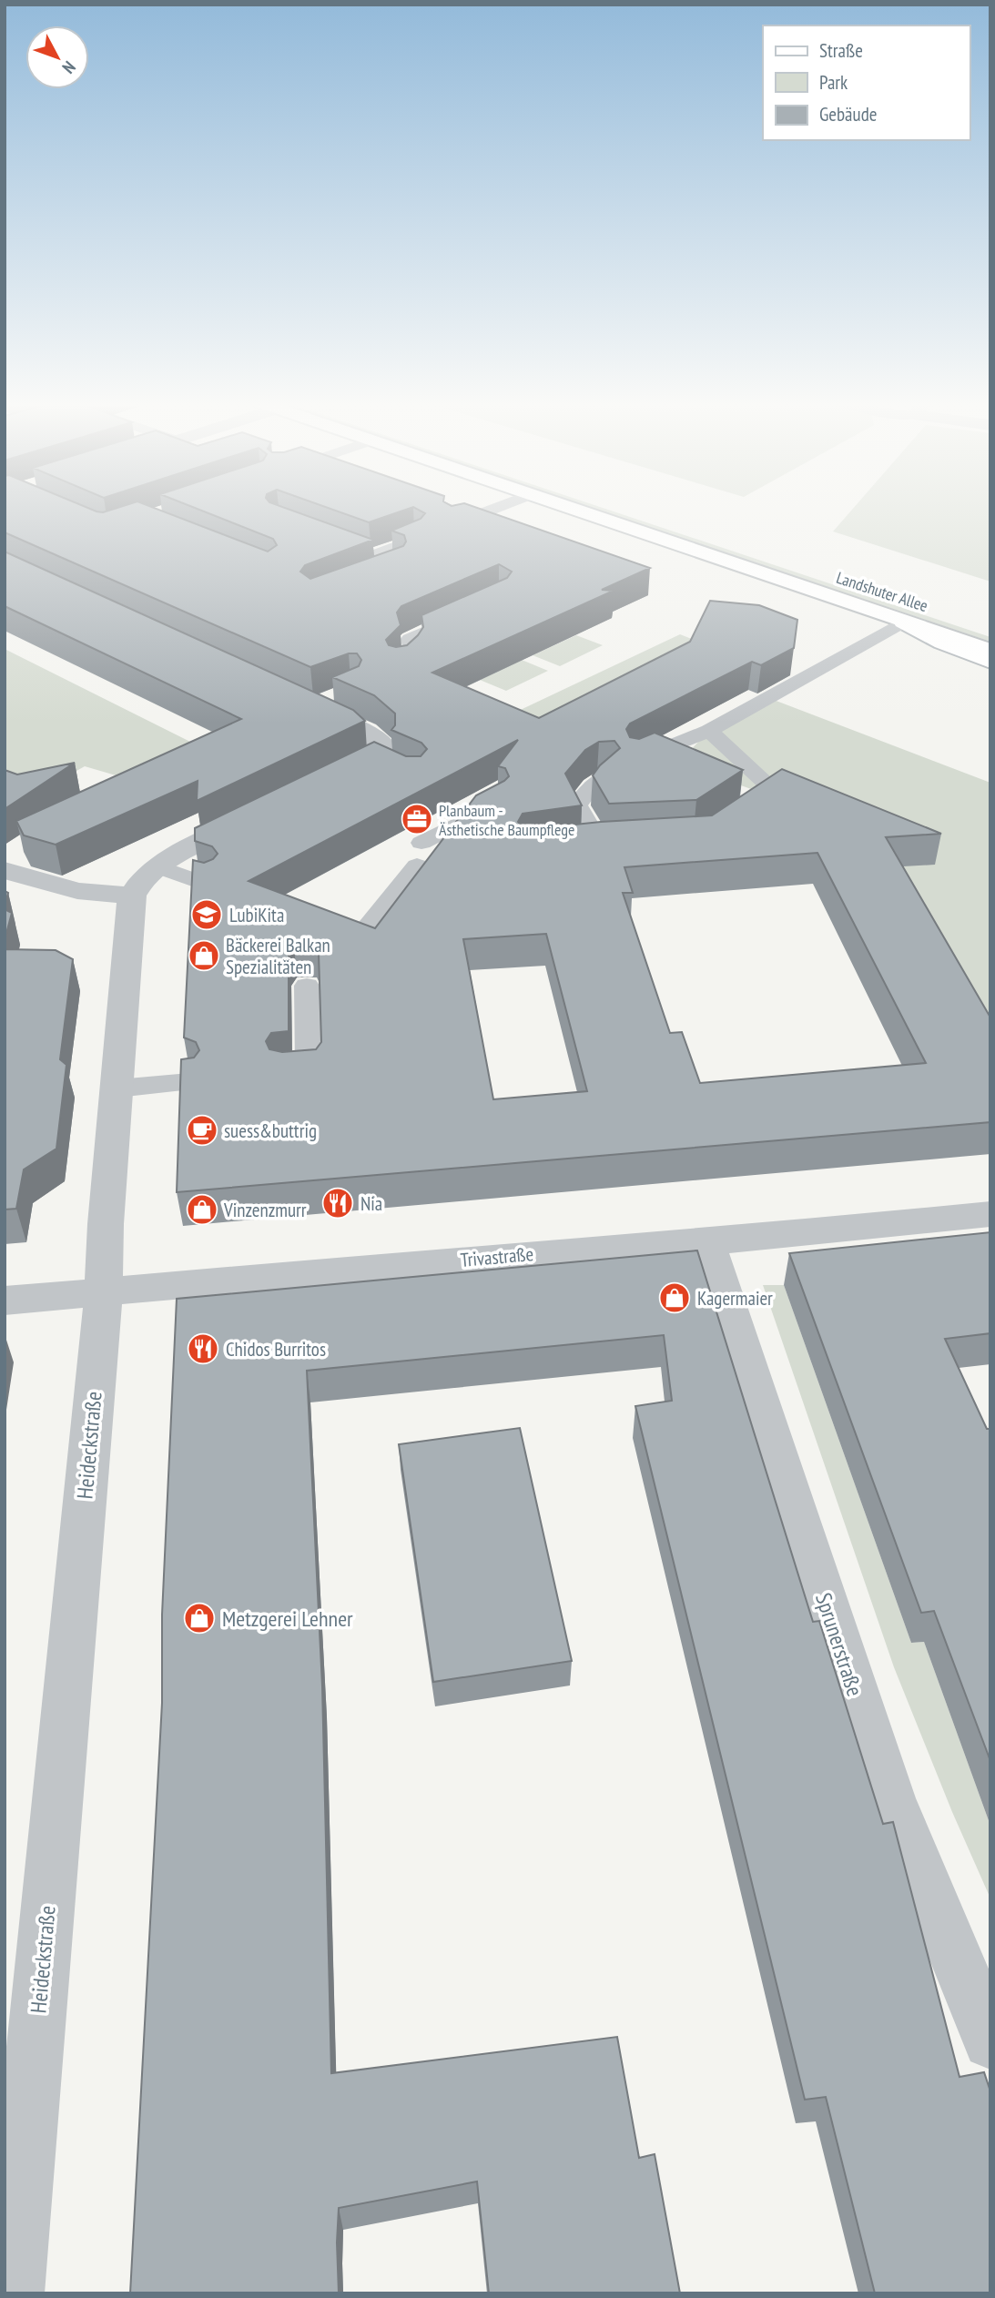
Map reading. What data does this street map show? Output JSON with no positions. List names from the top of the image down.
{
  "streets": {
    "main road": ["Landshuter Allee"],
    "street": ["Trivastraße", "Heideckstraße", "Sprunerstraße"]
  },
  "crossings": [
    ["Trivastraße", "Heideckstraße"],
    ["Trivastraße", "Sprunerstraße"]
  ],
  "places": {
    "office": ["Planbaum - Ästhetische Baumpflege"],
    "school or university": ["LubiKita"],
    "shop": [
      "Bäckerei Balkan Spezialitäten",
      "Vinzenzmurr",
      "Kagermaier",
      "Metzgerei Lehner"
    ],
    "cafe": ["suess&buttrig"],
    "restaurant": ["Nia", "Chidos Burritos"]
  },
  "legend": ["Straße", "Park", "Gebäude"],
  "north": "bottom right"
}
